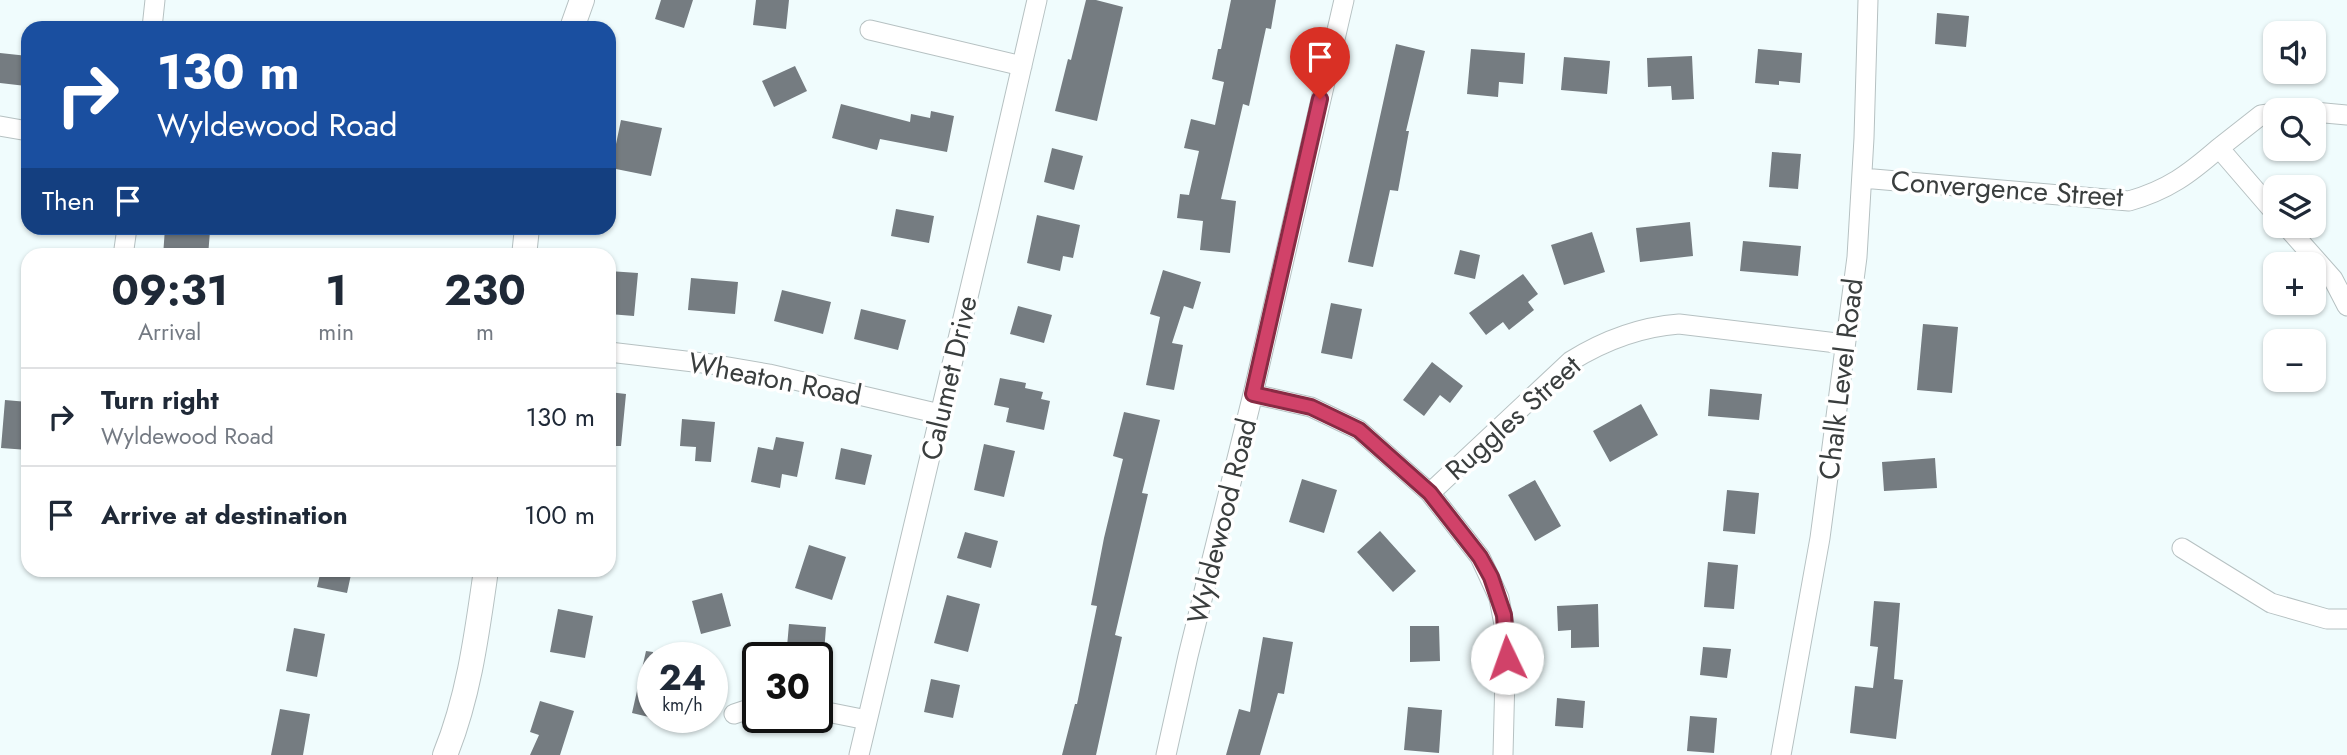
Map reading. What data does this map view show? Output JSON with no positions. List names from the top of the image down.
{
  "streets": {
    "street": [
      "Convergence Street",
      "Calumet Drive",
      "Wheaton Road",
      "Chalk Level Road",
      "Ruggles Street",
      "Wyldewood Road"
    ]
  },
  "crossings": [
    ["Convergence Street", "Chalk Level Road"],
    ["Calumet Drive", "Wheaton Road"],
    ["Chalk Level Road", "Ruggles Street"]
  ],
  "page": {
    "map_buttons": ["+", "−"],
    "turn": ["130 m", "Wyldewood Road"],
    "then": "Then",
    "eta": [
      "09:31",
      "Arrival",
      "1",
      "min",
      "230",
      "m"
    ],
    "list": [
      {
        "name": "Turn right",
        "note": "Wyldewood Road",
        "value": "130 m"
      },
      {
        "name": "Arrive at destination",
        "value": "100 m"
      }
    ],
    "speed": "24 km/h",
    "limit": "30"
  }
}
